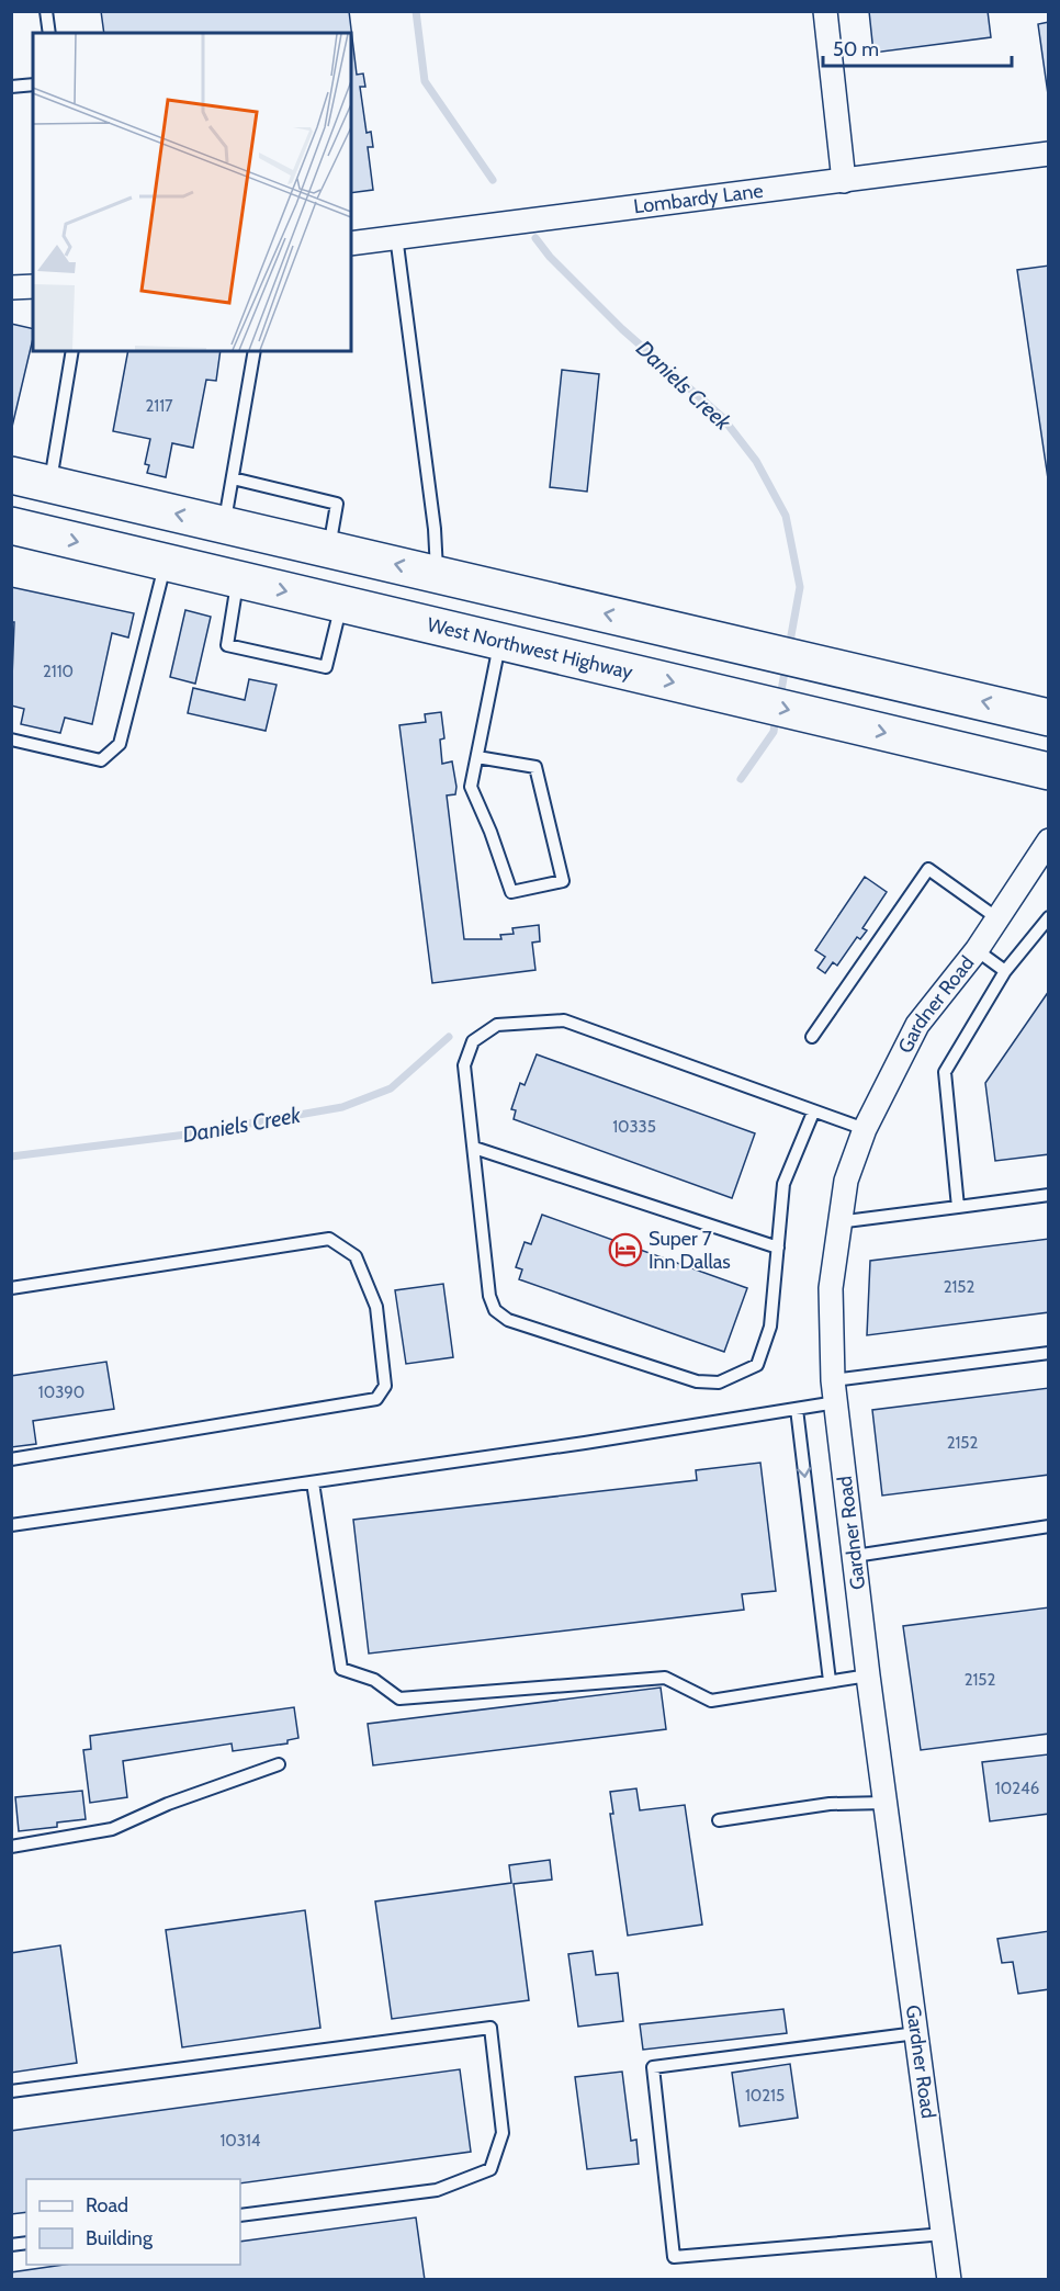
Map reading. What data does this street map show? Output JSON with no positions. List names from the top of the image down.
{
  "streets": {
    "main road": ["West Northwest Highway"],
    "street": ["Lombardy Lane", "Gardner Road"]
  },
  "water": ["Daniels Creek"],
  "places": {
    "hotel": ["Super 7 Inn Dallas"]
  },
  "house_numbers": [
    "2117",
    "2110",
    "10335",
    "2152",
    "10390",
    "2152",
    "2152",
    "10246",
    "10215",
    "10314"
  ],
  "legend": ["Road", "Building"],
  "scale_bar": "50 m"
}
